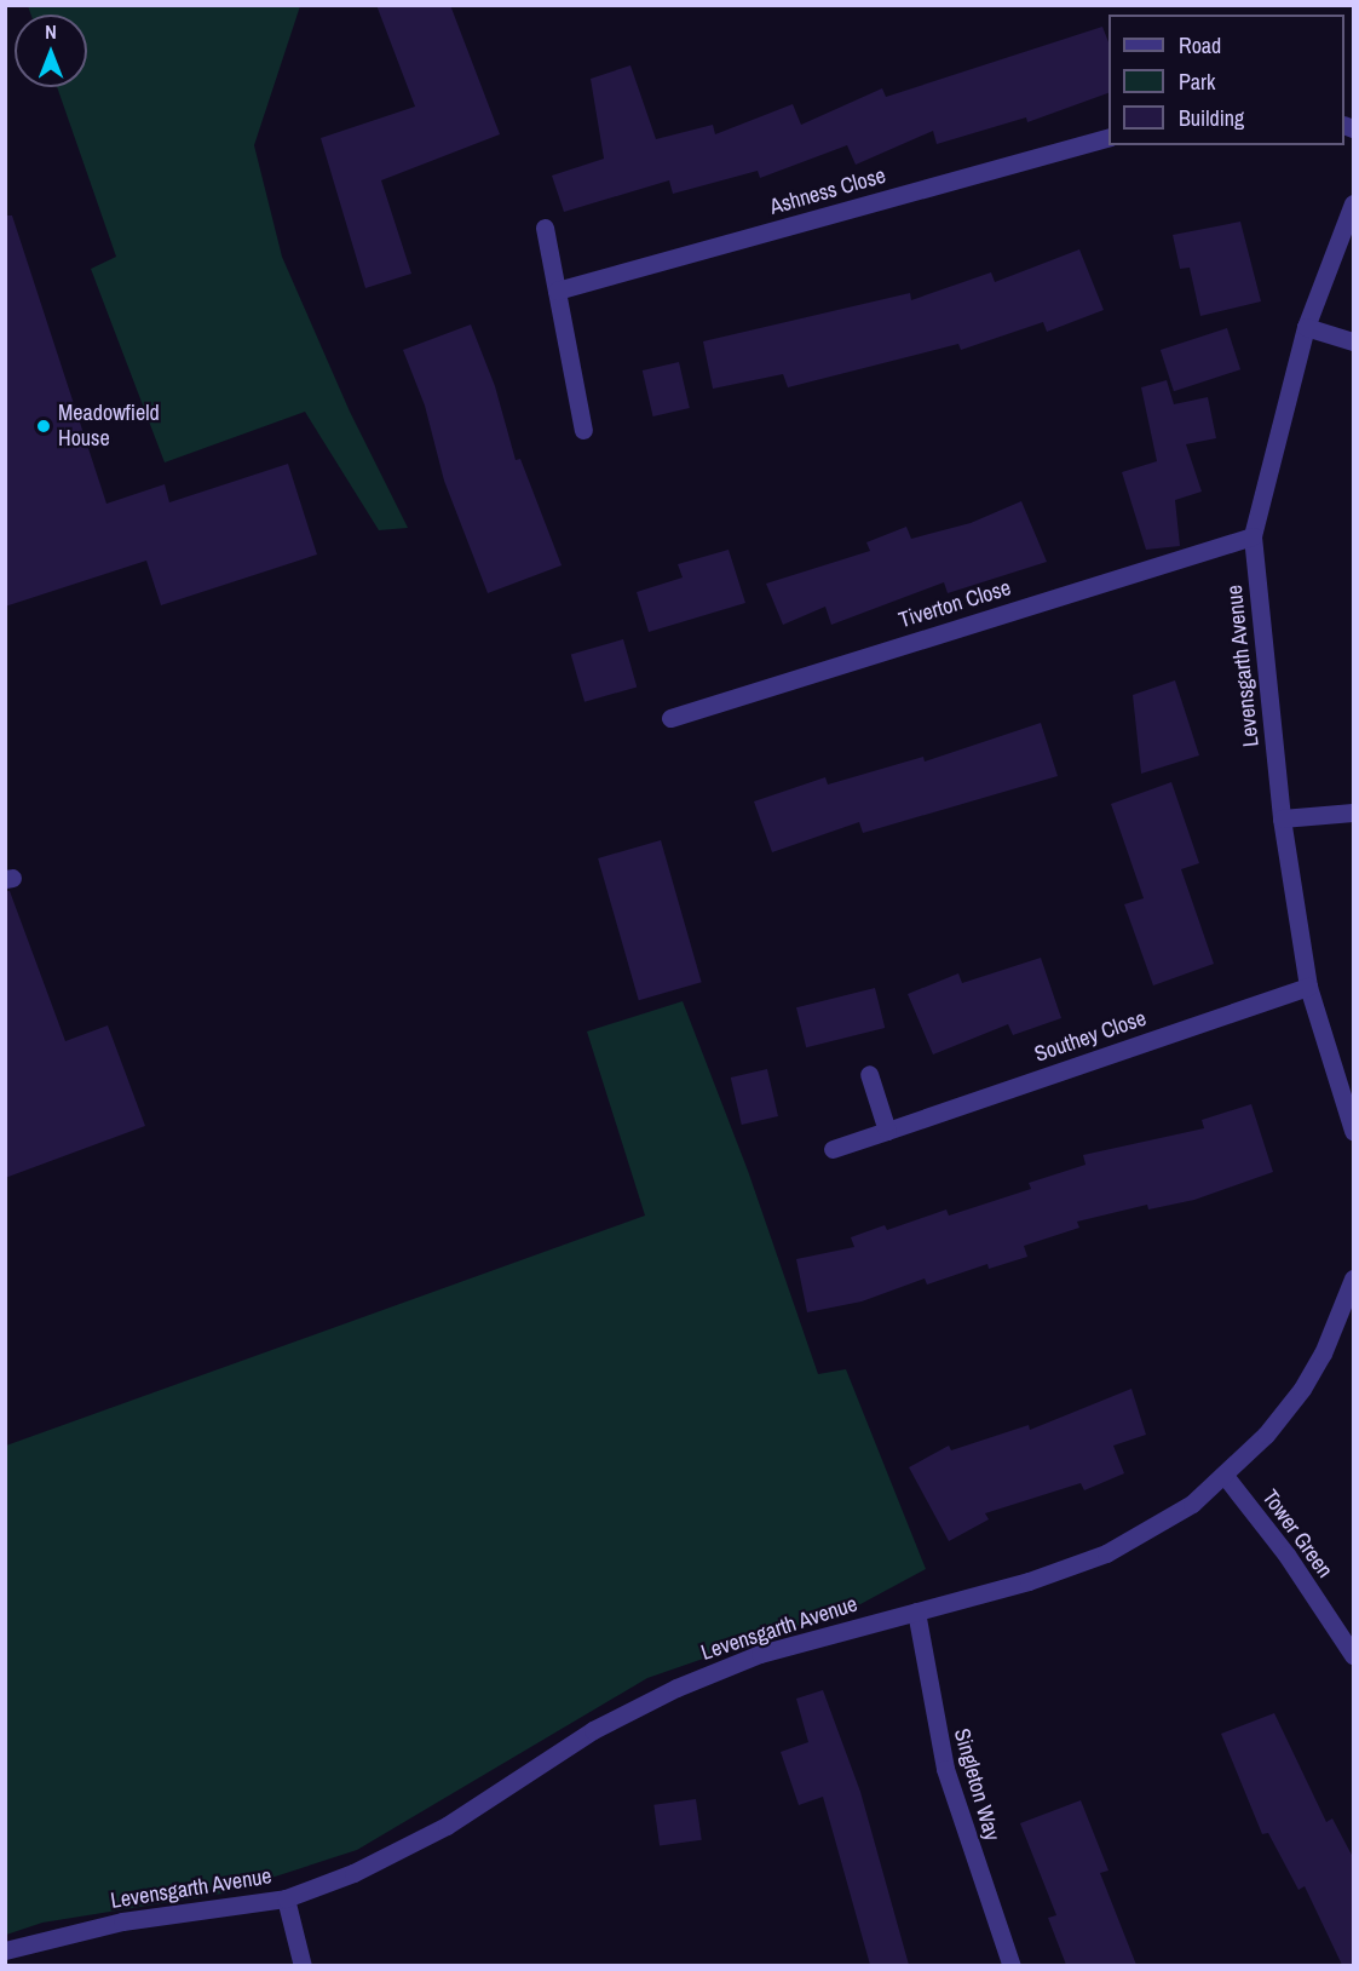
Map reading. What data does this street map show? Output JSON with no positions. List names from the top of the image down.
{
  "streets": {
    "street": [
      "Ashness Close",
      "Tiverton Close",
      "Levensgarth Avenue",
      "Southey Close",
      "Tower Green",
      "Singleton Way"
    ]
  },
  "crossings": [
    ["Tiverton Close", "Levensgarth Avenue"],
    ["Levensgarth Avenue", "Southey Close"],
    ["Levensgarth Avenue", "Tower Green"],
    ["Levensgarth Avenue", "Singleton Way"]
  ],
  "places": ["Meadowfield House"],
  "legend": ["Road", "Park", "Building"],
  "north": "top"
}
